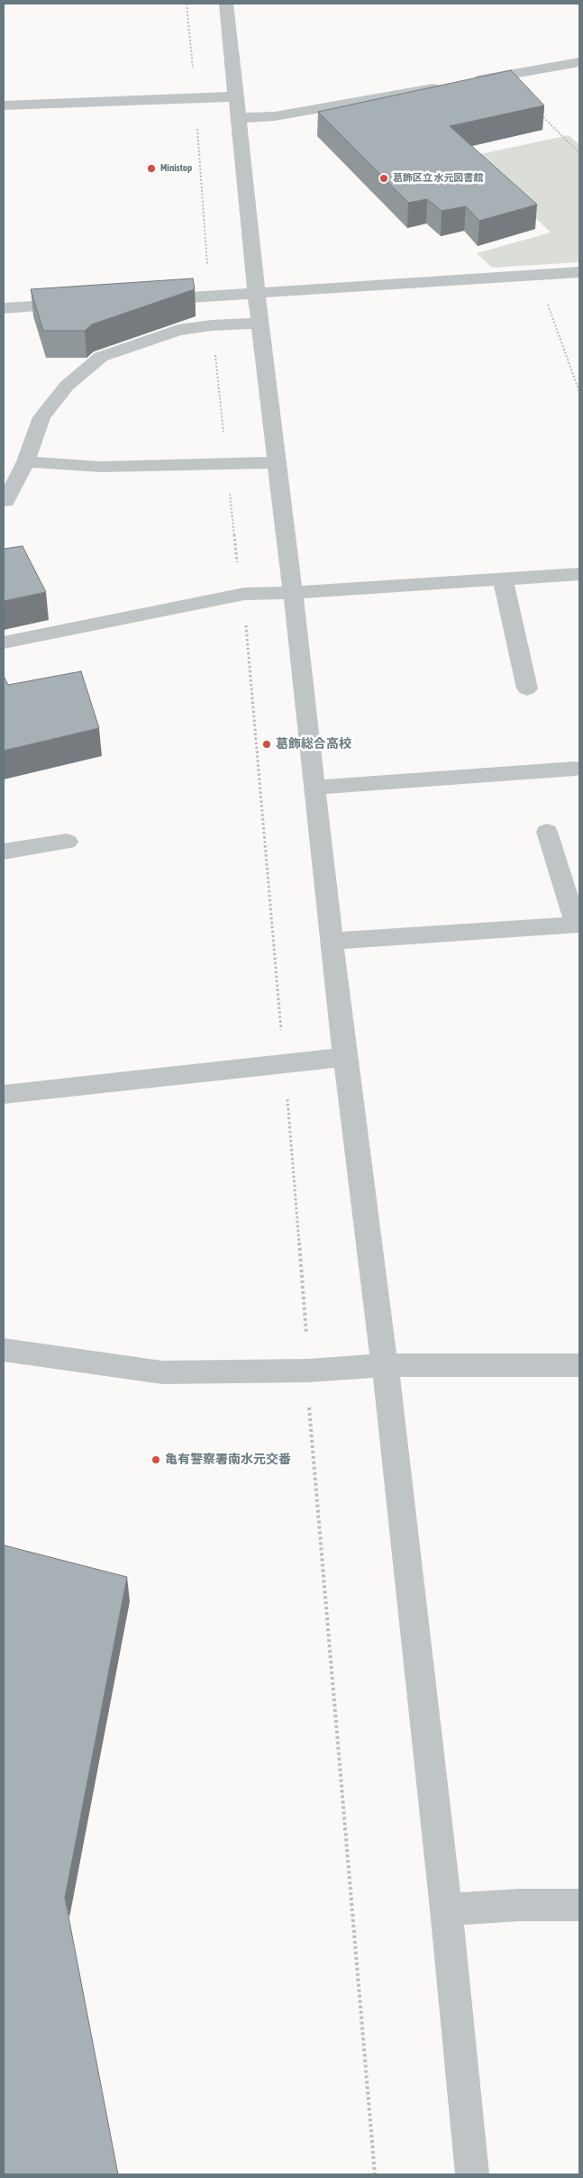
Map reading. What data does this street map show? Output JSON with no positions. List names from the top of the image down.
{
  "places": [
    "Ministop",
    "葛飾区立 水元図書館",
    "葛飾総合高校",
    "亀有警察署南水元交番"
  ]
}
